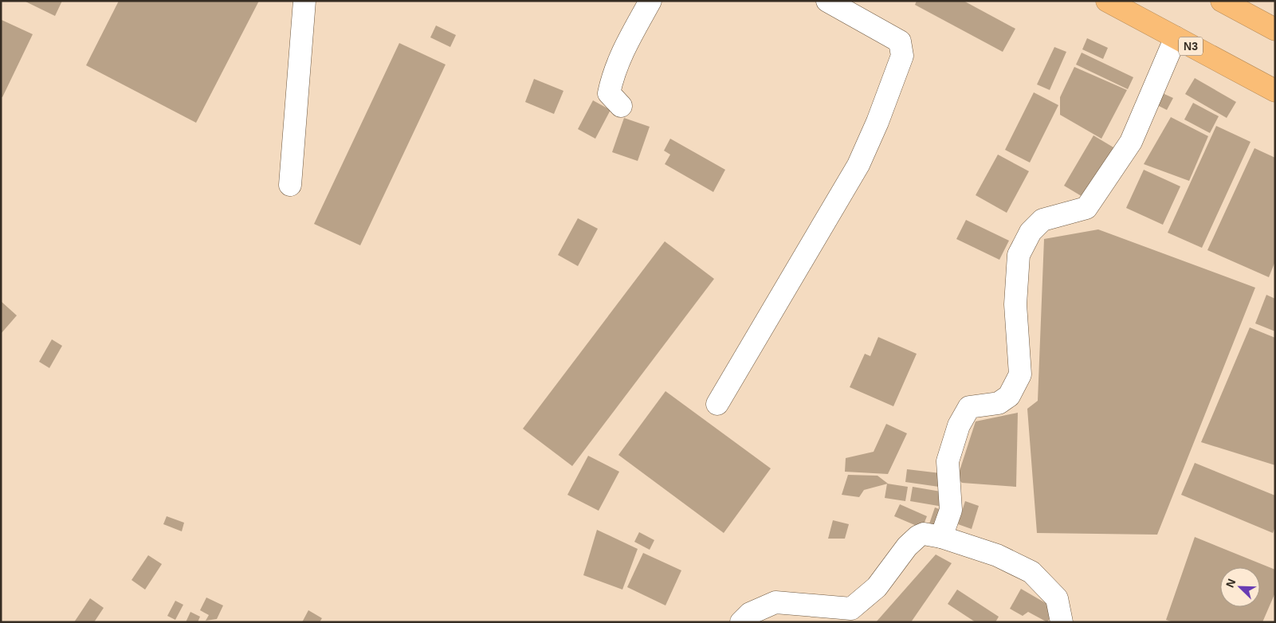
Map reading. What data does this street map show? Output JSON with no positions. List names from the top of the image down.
{
  "streets": {
    "highway": ["N3"]
  },
  "north": "top left"
}
